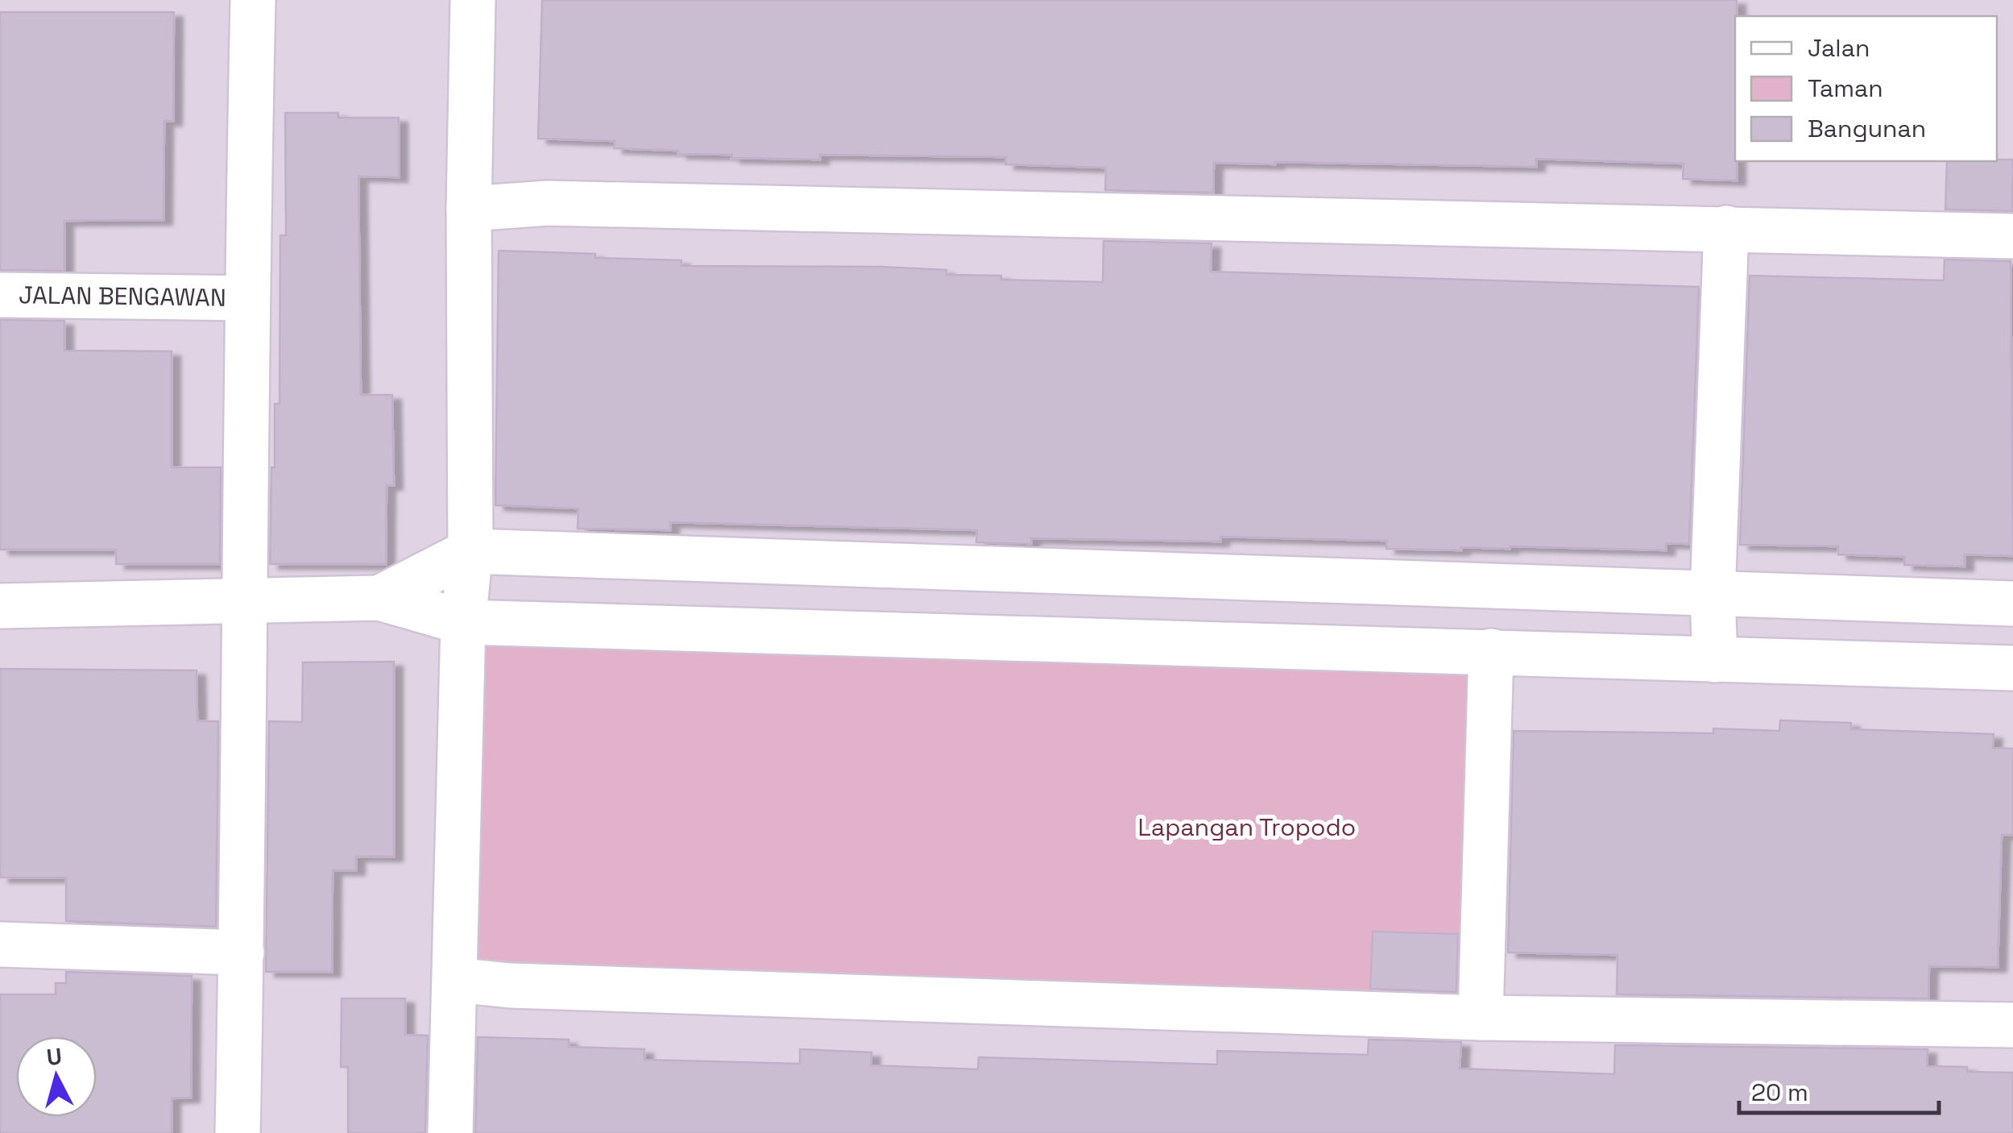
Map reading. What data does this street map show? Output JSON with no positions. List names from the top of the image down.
{
  "streets": {
    "street": ["JALAN BENGAWAN"]
  },
  "parks": ["Lapangan Tropodo"],
  "legend": ["Jalan", "Taman", "Bangunan"],
  "scale_bar": "20 m",
  "north": "top"
}
